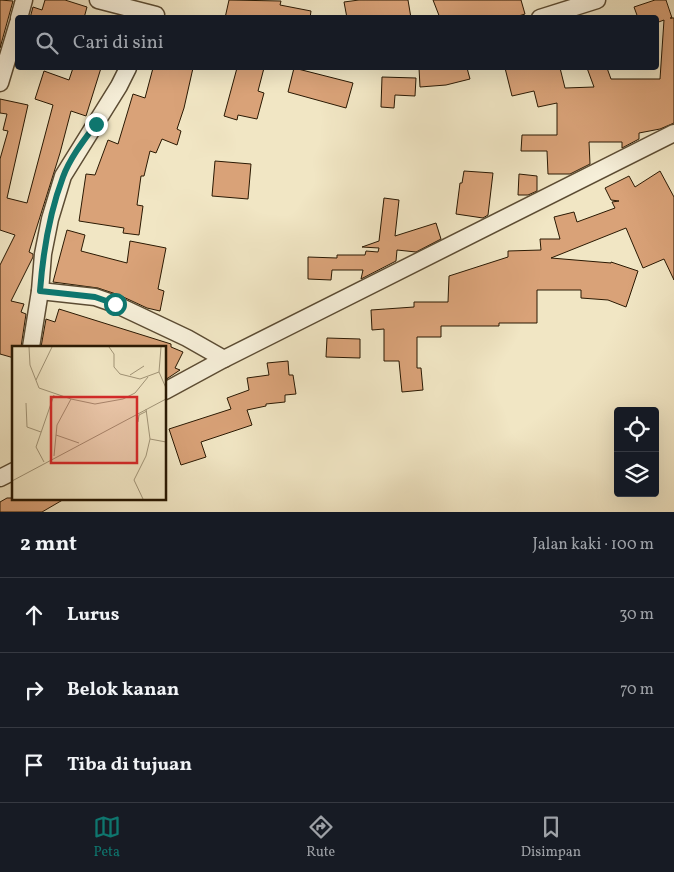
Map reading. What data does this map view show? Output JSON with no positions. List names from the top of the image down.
{
  "page": {
    "search": "Cari di sini",
    "heading": ["2 mnt", "Jalan kaki · 100 m"],
    "list": [
      ["Lurus", "30 m"],
      ["Belok kanan", "70 m"],
      "Tiba di tujuan"
    ],
    "nav": ["Peta", "Rute", "Disimpan"]
  }
}
